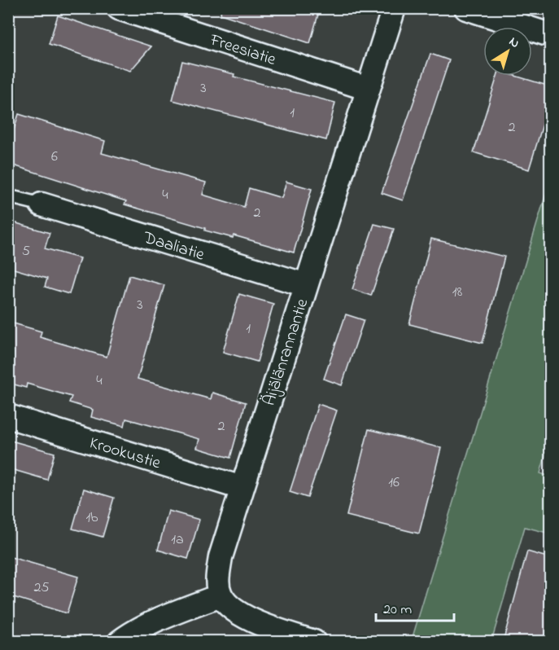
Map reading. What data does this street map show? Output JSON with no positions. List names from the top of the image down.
{
  "streets": {
    "street": [
      "Freesiatie",
      "Daaliatie",
      "Äijälänrannantie",
      "Krookustie"
    ]
  },
  "crossings": [
    ["Freesiatie", "Äijälänrannantie"],
    ["Daaliatie", "Äijälänrannantie"],
    ["Äijälänrannantie", "Krookustie"]
  ],
  "house_numbers": [
    "3",
    "1",
    "2",
    "6",
    "4",
    "2",
    "5",
    "18",
    "3",
    "1",
    "4",
    "2",
    "16",
    "1b",
    "1a",
    "25"
  ],
  "scale_bar": "20 m",
  "north": "top right"
}
